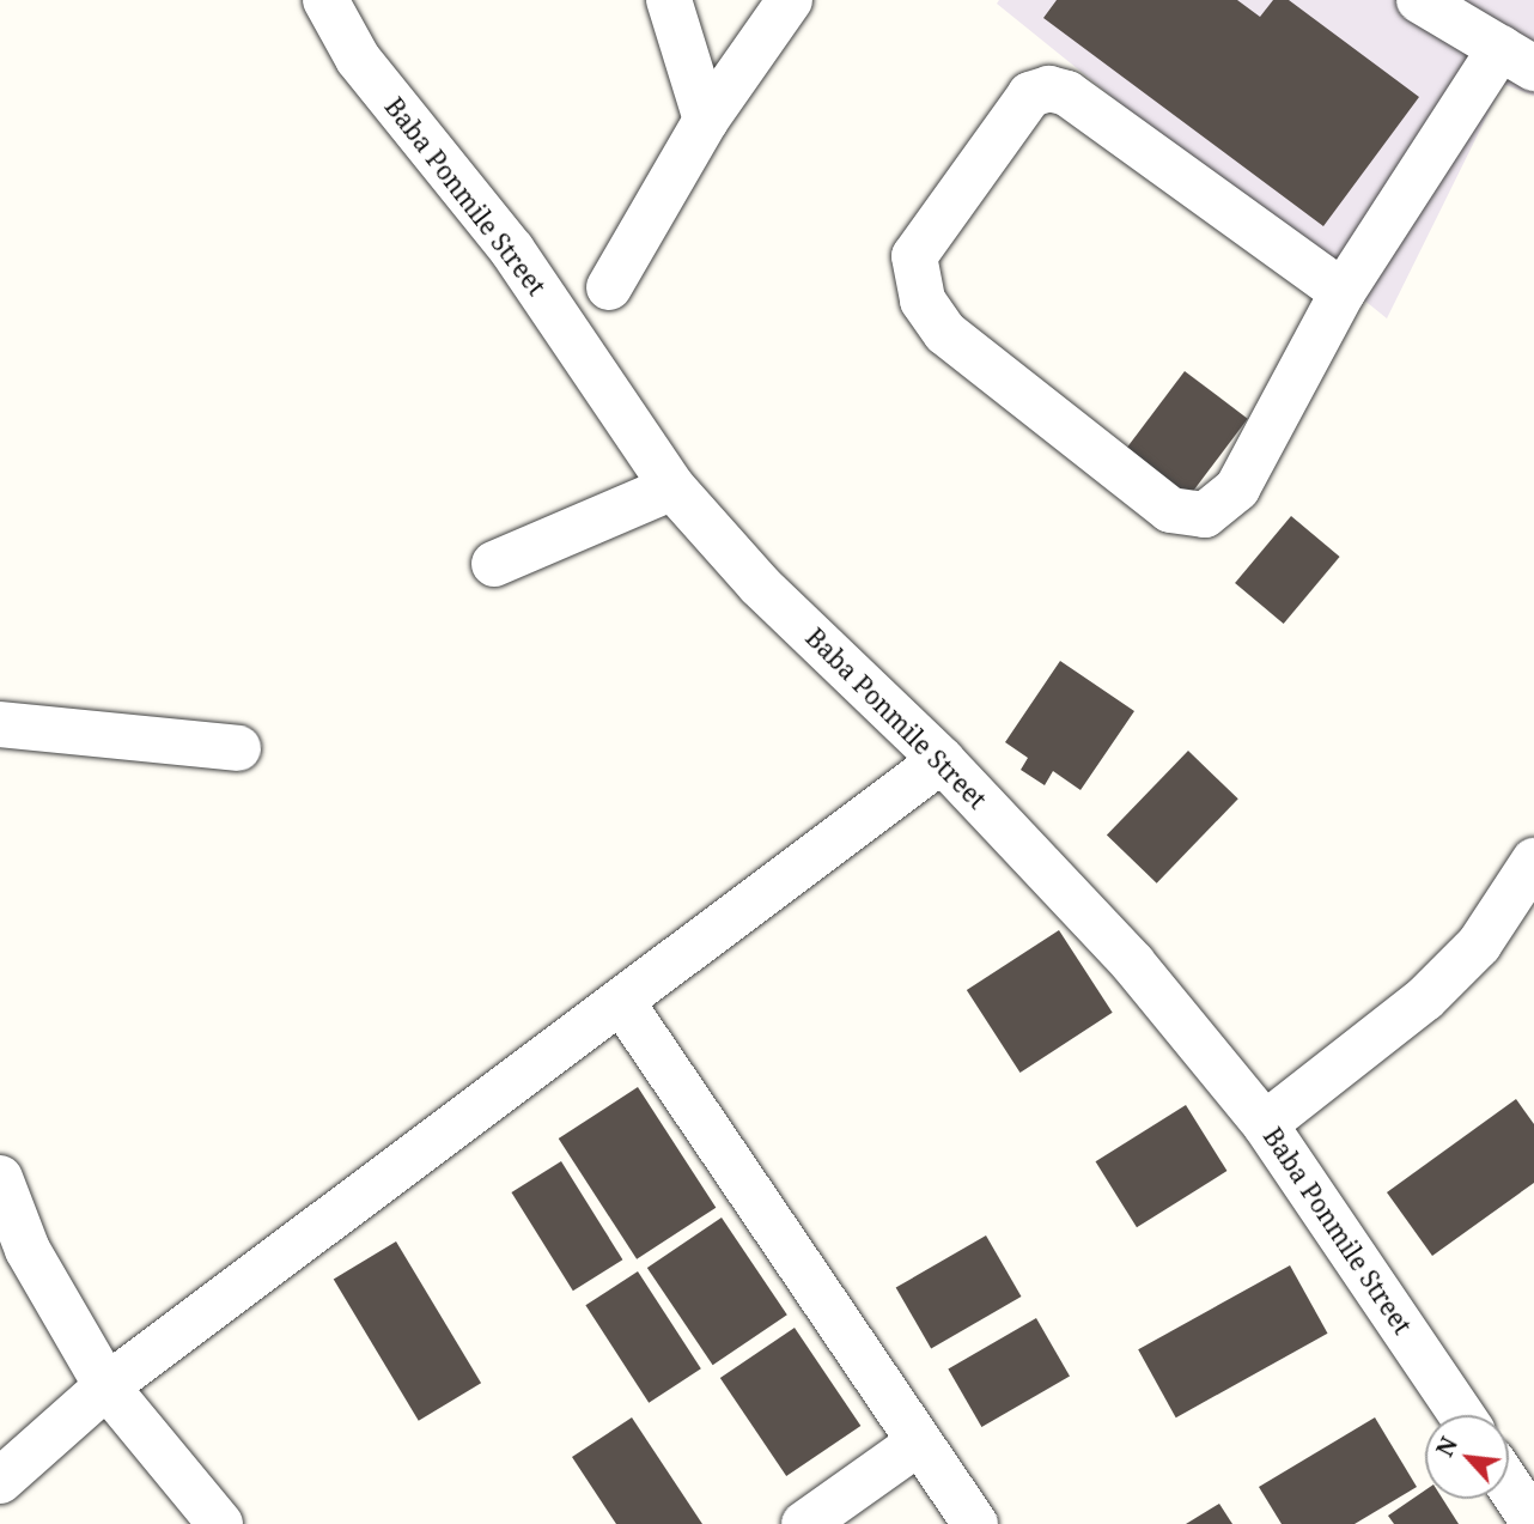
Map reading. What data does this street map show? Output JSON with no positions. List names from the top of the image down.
{
  "streets": {
    "street": ["Baba Ponmile Street"]
  },
  "north": "top left"
}
